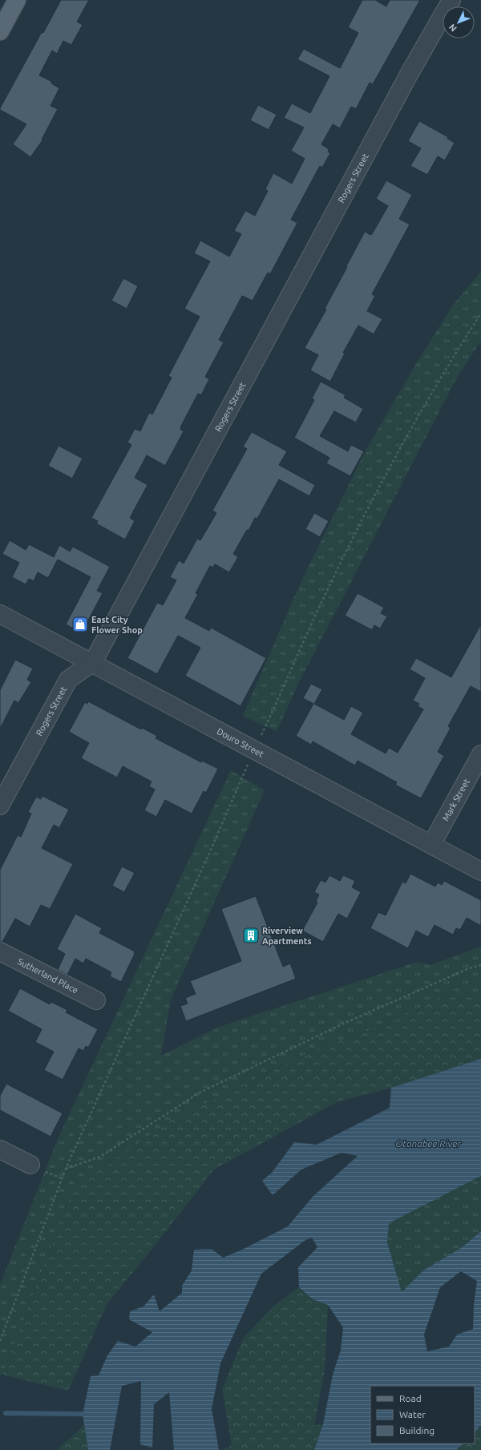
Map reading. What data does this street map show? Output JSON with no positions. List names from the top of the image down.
{
  "streets": {
    "street": [
      "Rogers Street",
      "Douro Street",
      "Mark Street",
      "Sutherland Place"
    ]
  },
  "crossings": [
    ["Rogers Street", "Douro Street"],
    ["Douro Street", "Mark Street"]
  ],
  "water": ["Otonabee River"],
  "places": {
    "shop": ["East City Flower Shop"],
    "building": ["Riverview Apartments"]
  },
  "legend": ["Road", "Water", "Building"],
  "north": "bottom left"
}
